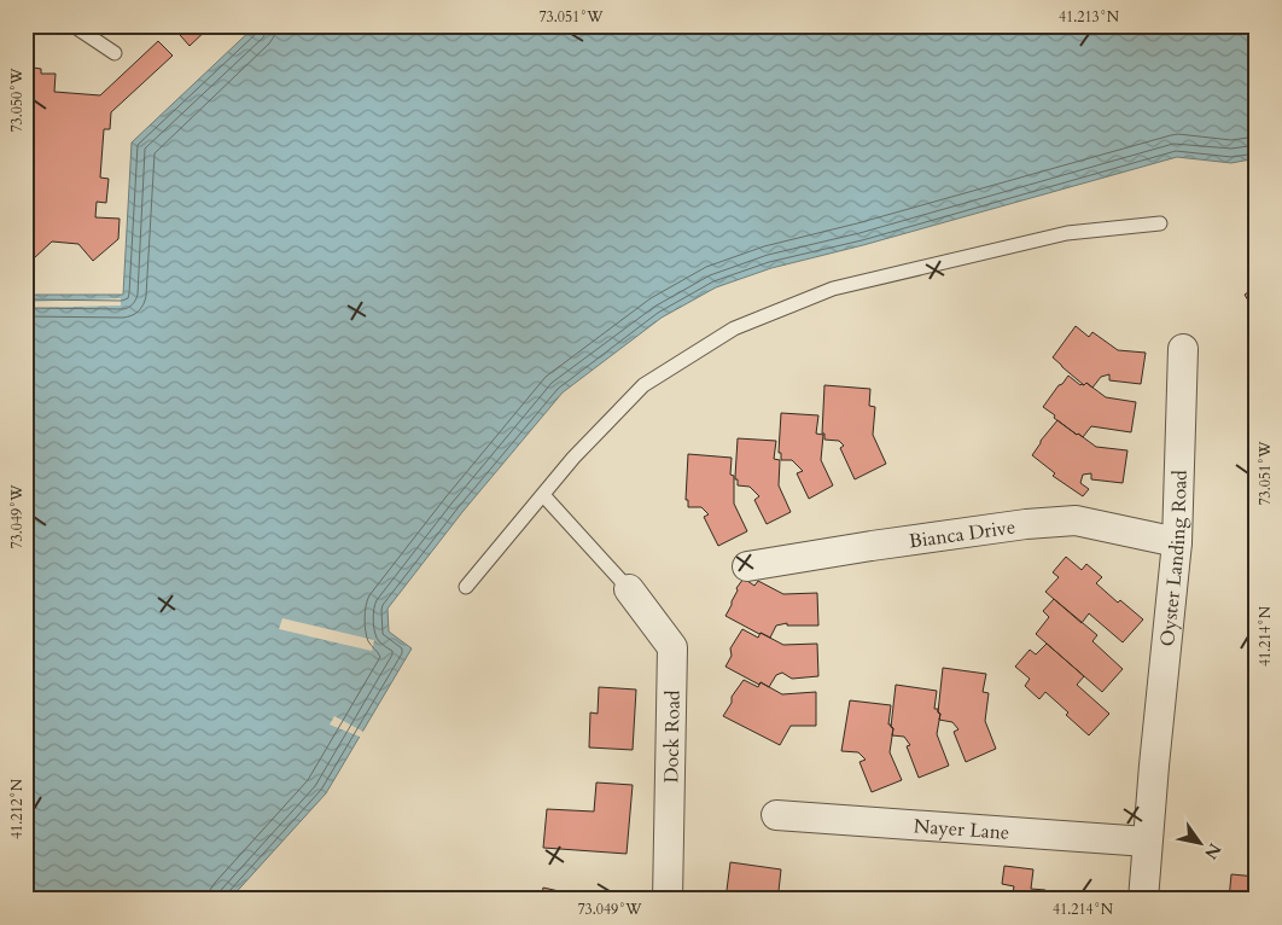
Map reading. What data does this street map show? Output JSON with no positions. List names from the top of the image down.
{
  "streets": {
    "street": [
      "Bianca Drive",
      "Oyster Landing Road",
      "Dock Road",
      "Nayer Lane"
    ]
  },
  "crossings": [
    ["Bianca Drive", "Oyster Landing Road"],
    ["Oyster Landing Road", "Nayer Lane"]
  ],
  "north": "bottom right",
  "coordinates": [
    "73.051°W",
    "41.213°N",
    "73.050°W",
    "73.049°W",
    "41.214°N",
    "41.212°N"
  ]
}
